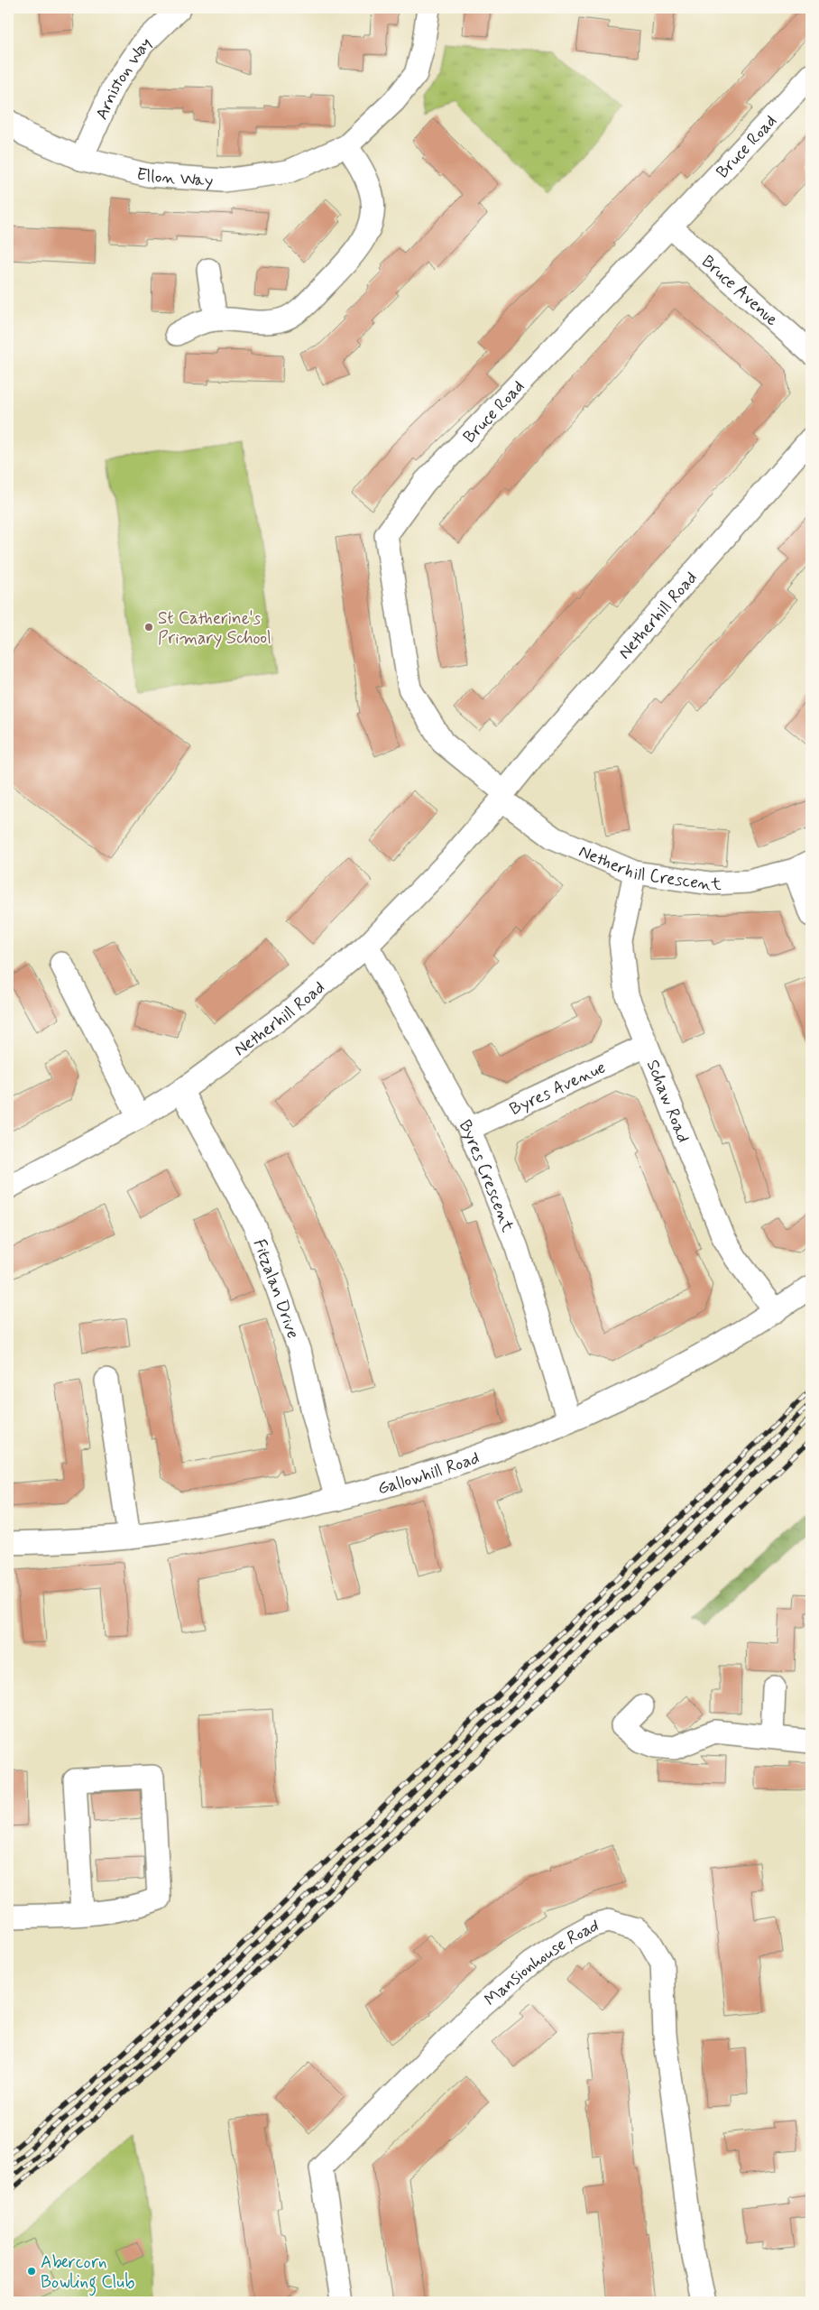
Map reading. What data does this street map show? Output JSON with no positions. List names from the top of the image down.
{
  "streets": {
    "street": [
      "Arniston Way",
      "Bruce Road",
      "Ellon Way",
      "Bruce Avenue",
      "Netherhill Road",
      "Netherhill Crescent",
      "Byres Avenue",
      "Schaw Road",
      "Byres Crescent",
      "Fitzalan Drive",
      "Gallowhill Road",
      "Mansionhouse Road"
    ]
  },
  "crossings": [
    ["Arniston Way", "Ellon Way"],
    ["Bruce Road", "Bruce Avenue"],
    ["Bruce Road", "Netherhill Road"],
    ["Bruce Road", "Netherhill Crescent"],
    ["Netherhill Road", "Netherhill Crescent"],
    ["Netherhill Road", "Byres Crescent"],
    ["Netherhill Road", "Fitzalan Drive"],
    ["Netherhill Crescent", "Schaw Road"],
    ["Byres Avenue", "Schaw Road"],
    ["Byres Avenue", "Byres Crescent"],
    ["Schaw Road", "Gallowhill Road"],
    ["Byres Crescent", "Gallowhill Road"],
    ["Fitzalan Drive", "Gallowhill Road"]
  ],
  "places": ["St Catherine's Primary School", "Abercorn Bowling Club"]
}
